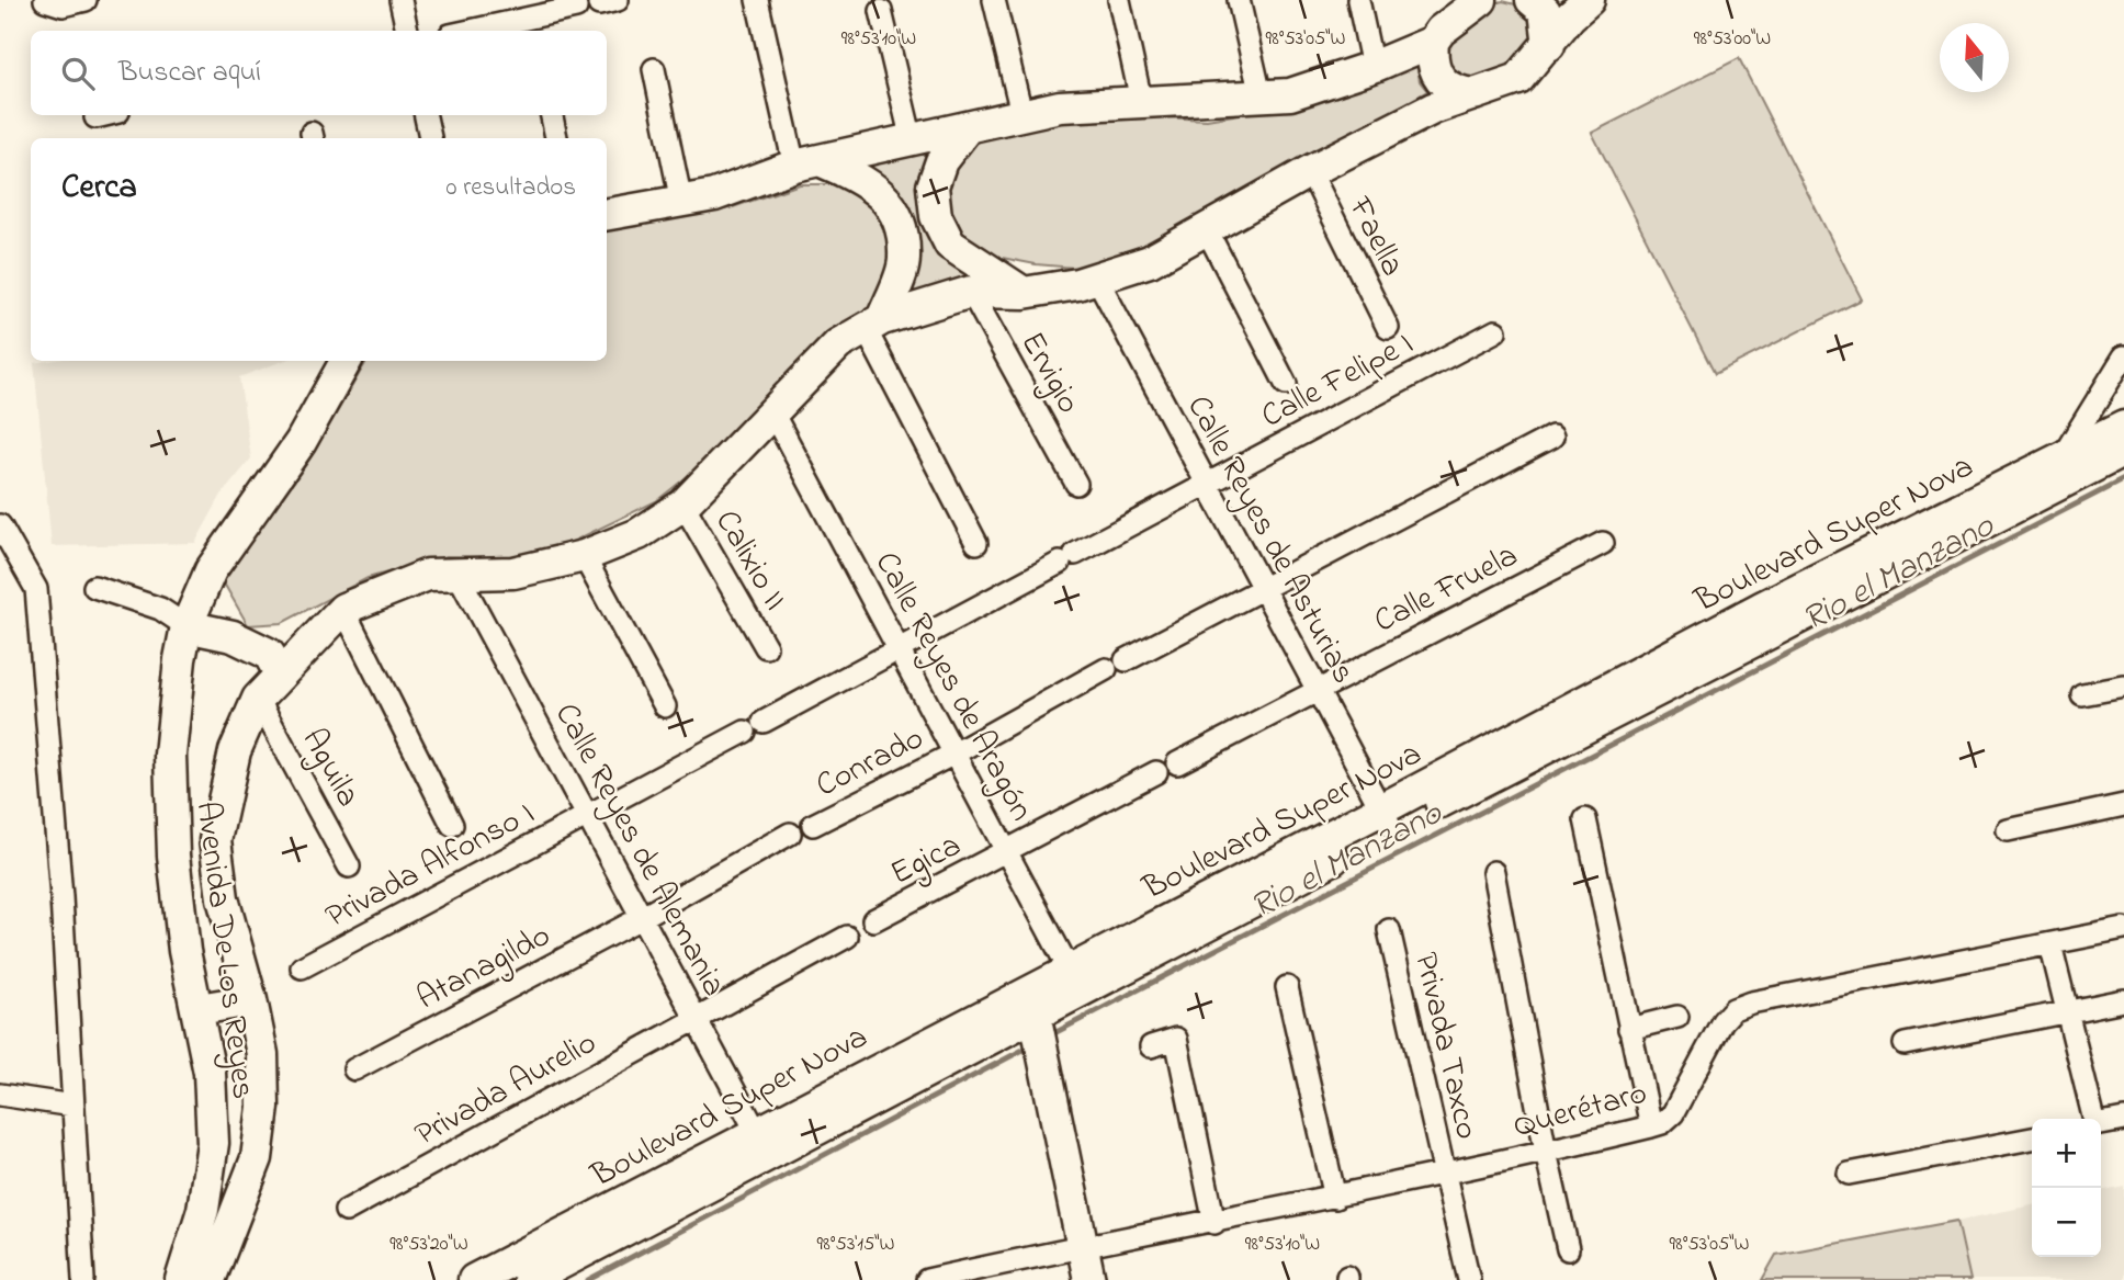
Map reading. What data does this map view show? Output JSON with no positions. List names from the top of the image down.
{
  "streets": {
    "street": [
      "Faella",
      "Ervigio",
      "Calle Felipe I",
      "Boulevard Super Nova",
      "Calle Reyes de Asturias",
      "Calixio II",
      "Calle Fruela",
      "Calle Reyes de Aragón",
      "Conrado",
      "Aguila",
      "Calle Reyes de Alemania",
      "Egica",
      "Privada Alfonso I",
      "Avenida De Los Reyes",
      "Atanagildo",
      "Privada Taxco",
      "Privada Aurelio",
      "Querétaro"
    ]
  },
  "crossings": [
    ["Calle Felipe I", "Calle Reyes de Asturias"],
    ["Calle Felipe I", "Calle Reyes de Aragón"],
    ["Calle Felipe I", "Privada Alfonso I"],
    ["Boulevard Super Nova", "Calle Reyes de Asturias"],
    ["Boulevard Super Nova", "Calle Reyes de Aragón"],
    ["Boulevard Super Nova", "Calle Reyes de Alemania"],
    ["Calle Reyes de Asturias", "Calle Fruela"],
    ["Calle Reyes de Asturias", "Conrado"],
    ["Calle Reyes de Aragón", "Conrado"],
    ["Calle Reyes de Aragón", "Egica"],
    ["Calle Reyes de Aragón", "Privada Alfonso I"],
    ["Calle Reyes de Alemania", "Privada Alfonso I"],
    ["Calle Reyes de Alemania", "Atanagildo"],
    ["Calle Reyes de Alemania", "Privada Aurelio"],
    ["Privada Taxco", "Querétaro"]
  ],
  "water": ["Rio el Manzano"],
  "north": "top",
  "page": {
    "search": "Buscar aquí",
    "heading": ["Cerca", "0 resultados"],
    "map_buttons": ["+", "−"]
  },
  "coordinates": [
    "98°53'10\"W",
    "98°53'05\"W",
    "98°53'00\"W",
    "98°53'20\"W",
    "98°53'15\"W"
  ]
}
